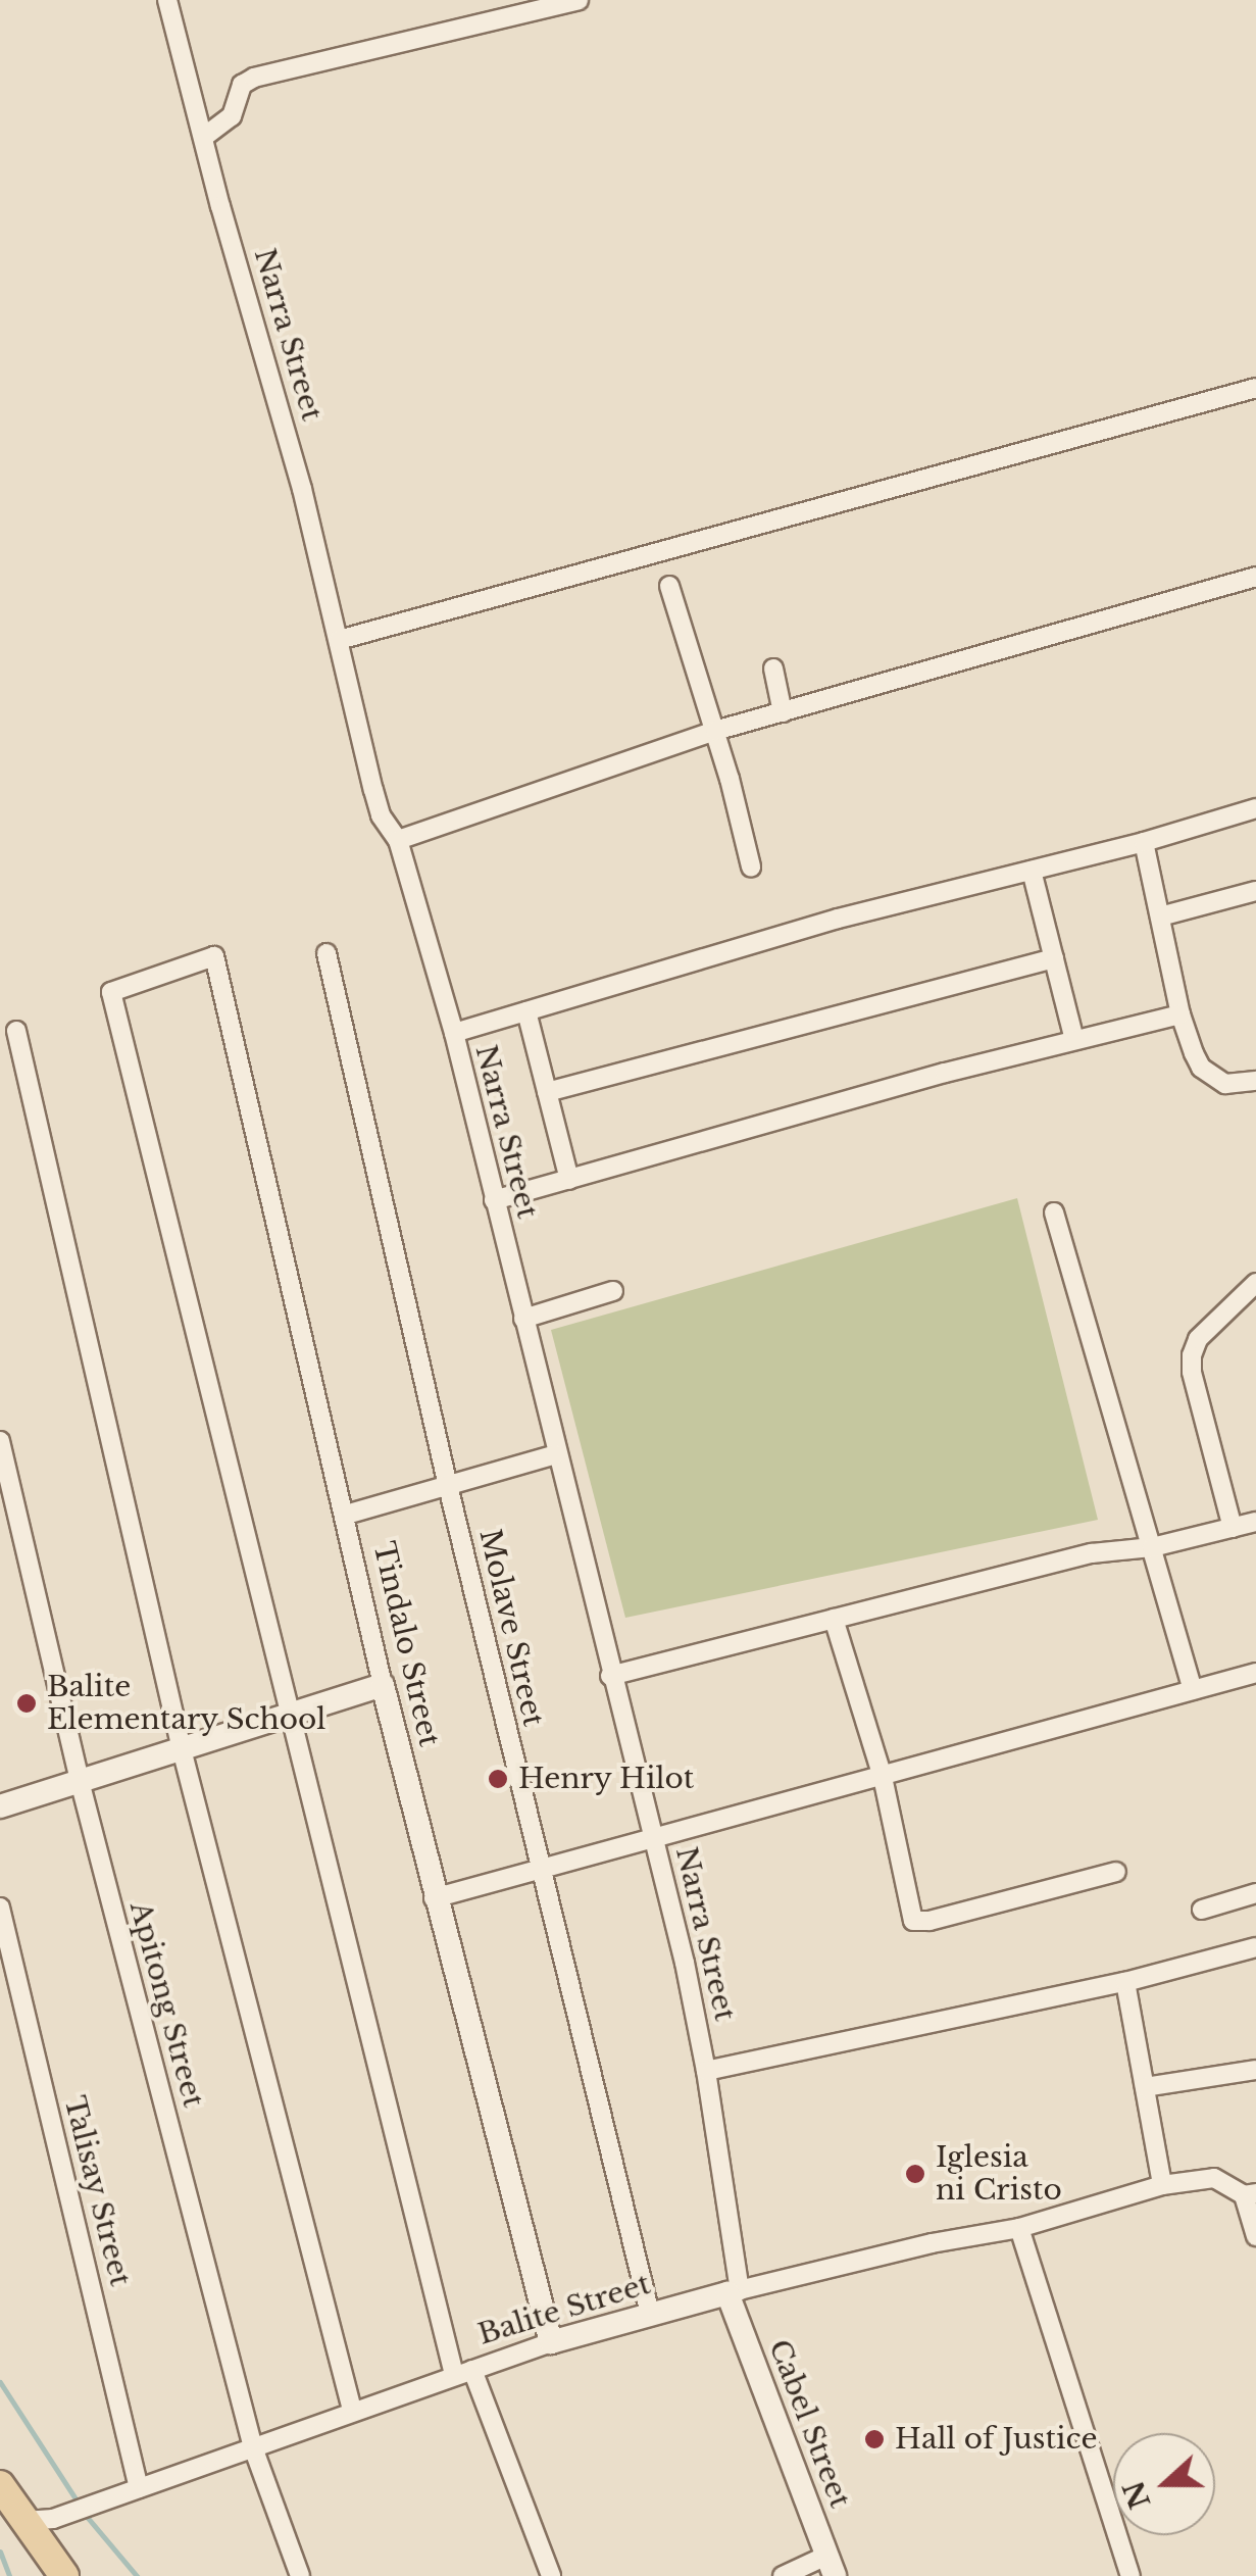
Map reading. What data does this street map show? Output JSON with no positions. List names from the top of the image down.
{
  "streets": {
    "street": [
      "Narra Street",
      "Molave Street",
      "Tindalo Street",
      "Apitong Street",
      "Talisay Street",
      "Balite Street",
      "Cabel Street"
    ]
  },
  "crossings": [
    ["Narra Street", "Balite Street"],
    ["Narra Street", "Cabel Street"],
    ["Molave Street", "Balite Street"],
    ["Tindalo Street", "Balite Street"],
    ["Apitong Street", "Balite Street"],
    ["Talisay Street", "Balite Street"],
    ["Balite Street", "Cabel Street"]
  ],
  "places": [
    "Balite Elementary School",
    "Henry Hilot",
    "Iglesia ni Cristo",
    "Hall of Justice"
  ],
  "north": "left"
}
